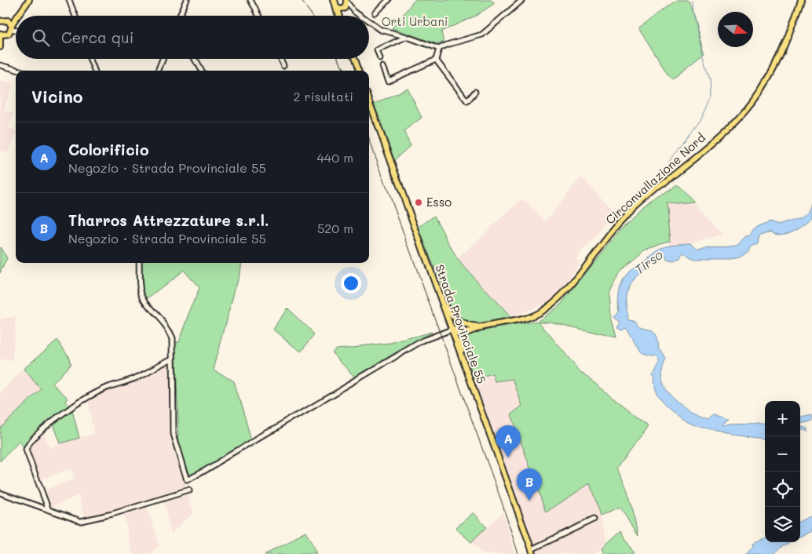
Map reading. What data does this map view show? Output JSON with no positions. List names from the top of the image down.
{
  "streets": {
    "main road": ["Circonvallazione Nord", "Strada Provinciale 55"]
  },
  "crossings": [
    ["Circonvallazione Nord", "Strada Provinciale 55"]
  ],
  "water": ["Tirso"],
  "parks": ["Orti Urbani"],
  "places": ["Esso"],
  "north": "right",
  "page": {
    "search": "Cerca qui",
    "heading": ["Vicino", "2 risultati"],
    "list": [
      {
        "mark": "A",
        "name": "Colorificio",
        "note": "Negozio · Strada Provinciale 55",
        "value": "440 m"
      },
      {
        "mark": "B",
        "name": "Tharros Attrezzature s.r.l.",
        "note": "Negozio · Strada Provinciale 55",
        "value": "520 m"
      }
    ],
    "map_buttons": ["+", "−"],
    "pins": ["A", "B"]
  }
}
